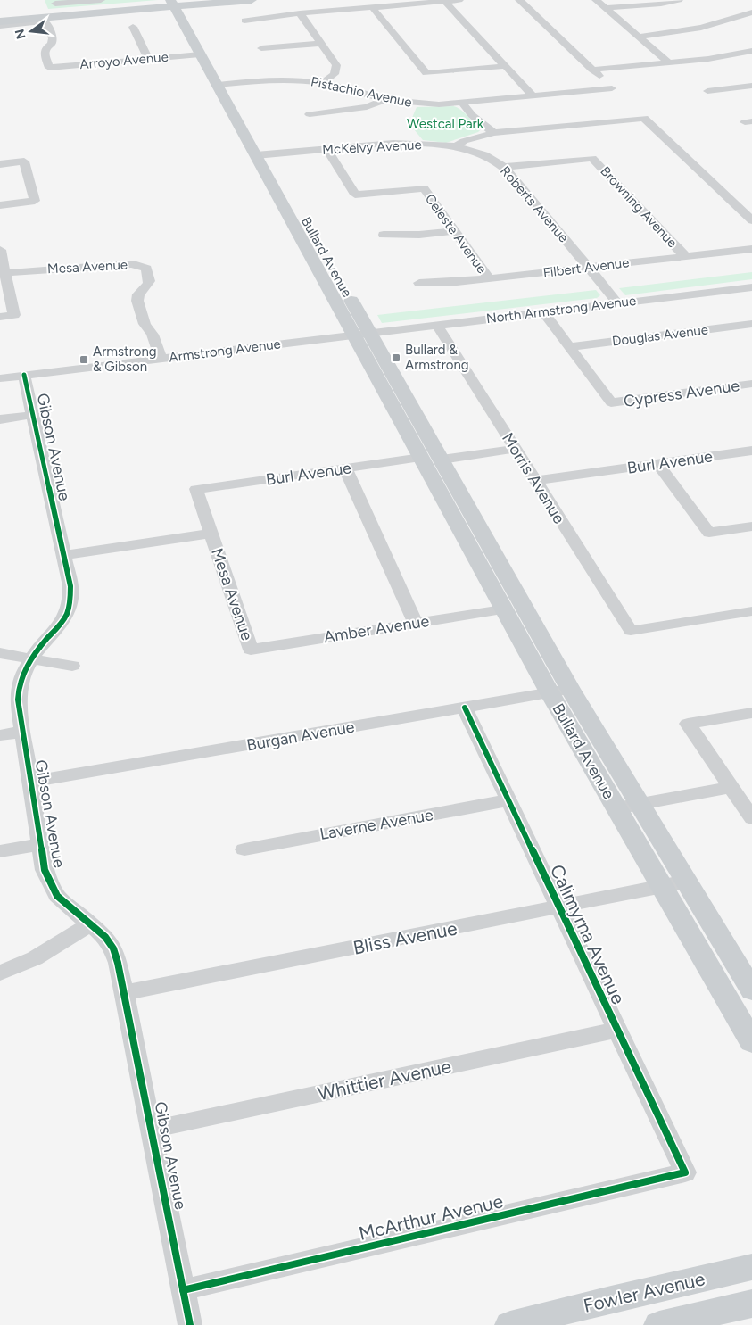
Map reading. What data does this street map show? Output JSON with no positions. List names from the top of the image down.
{
  "streets": {
    "main road": ["Bullard Avenue", "Fowler Avenue"],
    "street": [
      "Arroyo Avenue",
      "Pistachio Avenue",
      "McKelvy Avenue",
      "Roberts Avenue",
      "Browning Avenue",
      "Celeste Avenue",
      "Mesa Avenue",
      "Filbert Avenue",
      "North Armstrong Avenue",
      "Douglas Avenue",
      "Armstrong Avenue",
      "Cypress Avenue",
      "Gibson Avenue",
      "Burl Avenue",
      "Morris Avenue",
      "Amber Avenue",
      "Burgan Avenue",
      "Laverne Avenue",
      "Calimyrna Avenue",
      "Bliss Avenue",
      "Whittier Avenue",
      "McArthur Avenue"
    ]
  },
  "crossings": [
    ["Arroyo Avenue", "Bullard Avenue"],
    ["Pistachio Avenue", "Bullard Avenue"],
    ["McKelvy Avenue", "Roberts Avenue"],
    ["McKelvy Avenue", "Celeste Avenue"],
    ["McKelvy Avenue", "Bullard Avenue"],
    ["Roberts Avenue", "Browning Avenue"],
    ["Roberts Avenue", "Filbert Avenue"],
    ["Roberts Avenue", "North Armstrong Avenue"],
    ["Browning Avenue", "Filbert Avenue"],
    ["Celeste Avenue", "Filbert Avenue"],
    ["Bullard Avenue", "North Armstrong Avenue"],
    ["Bullard Avenue", "Armstrong Avenue"],
    ["Bullard Avenue", "Burl Avenue"],
    ["Bullard Avenue", "Amber Avenue"],
    ["Bullard Avenue", "Burgan Avenue"],
    ["Bullard Avenue", "Bliss Avenue"],
    ["Mesa Avenue", "Armstrong Avenue"],
    ["Mesa Avenue", "Burl Avenue"],
    ["Mesa Avenue", "Amber Avenue"],
    ["North Armstrong Avenue", "Armstrong Avenue"],
    ["North Armstrong Avenue", "Morris Avenue"],
    ["Douglas Avenue", "Cypress Avenue"],
    ["Armstrong Avenue", "Gibson Avenue"],
    ["Gibson Avenue", "Burgan Avenue"],
    ["Gibson Avenue", "Bliss Avenue"],
    ["Gibson Avenue", "Whittier Avenue"],
    ["Gibson Avenue", "McArthur Avenue"],
    ["Burl Avenue", "Morris Avenue"],
    ["Burgan Avenue", "Calimyrna Avenue"],
    ["Laverne Avenue", "Calimyrna Avenue"],
    ["Calimyrna Avenue", "Bliss Avenue"],
    ["Calimyrna Avenue", "Whittier Avenue"],
    ["Calimyrna Avenue", "McArthur Avenue"]
  ],
  "parks": ["Westcal Park"],
  "places": {
    "transit": ["Bullard & Armstrong", "Armstrong & Gibson"]
  },
  "north": "left"
}
